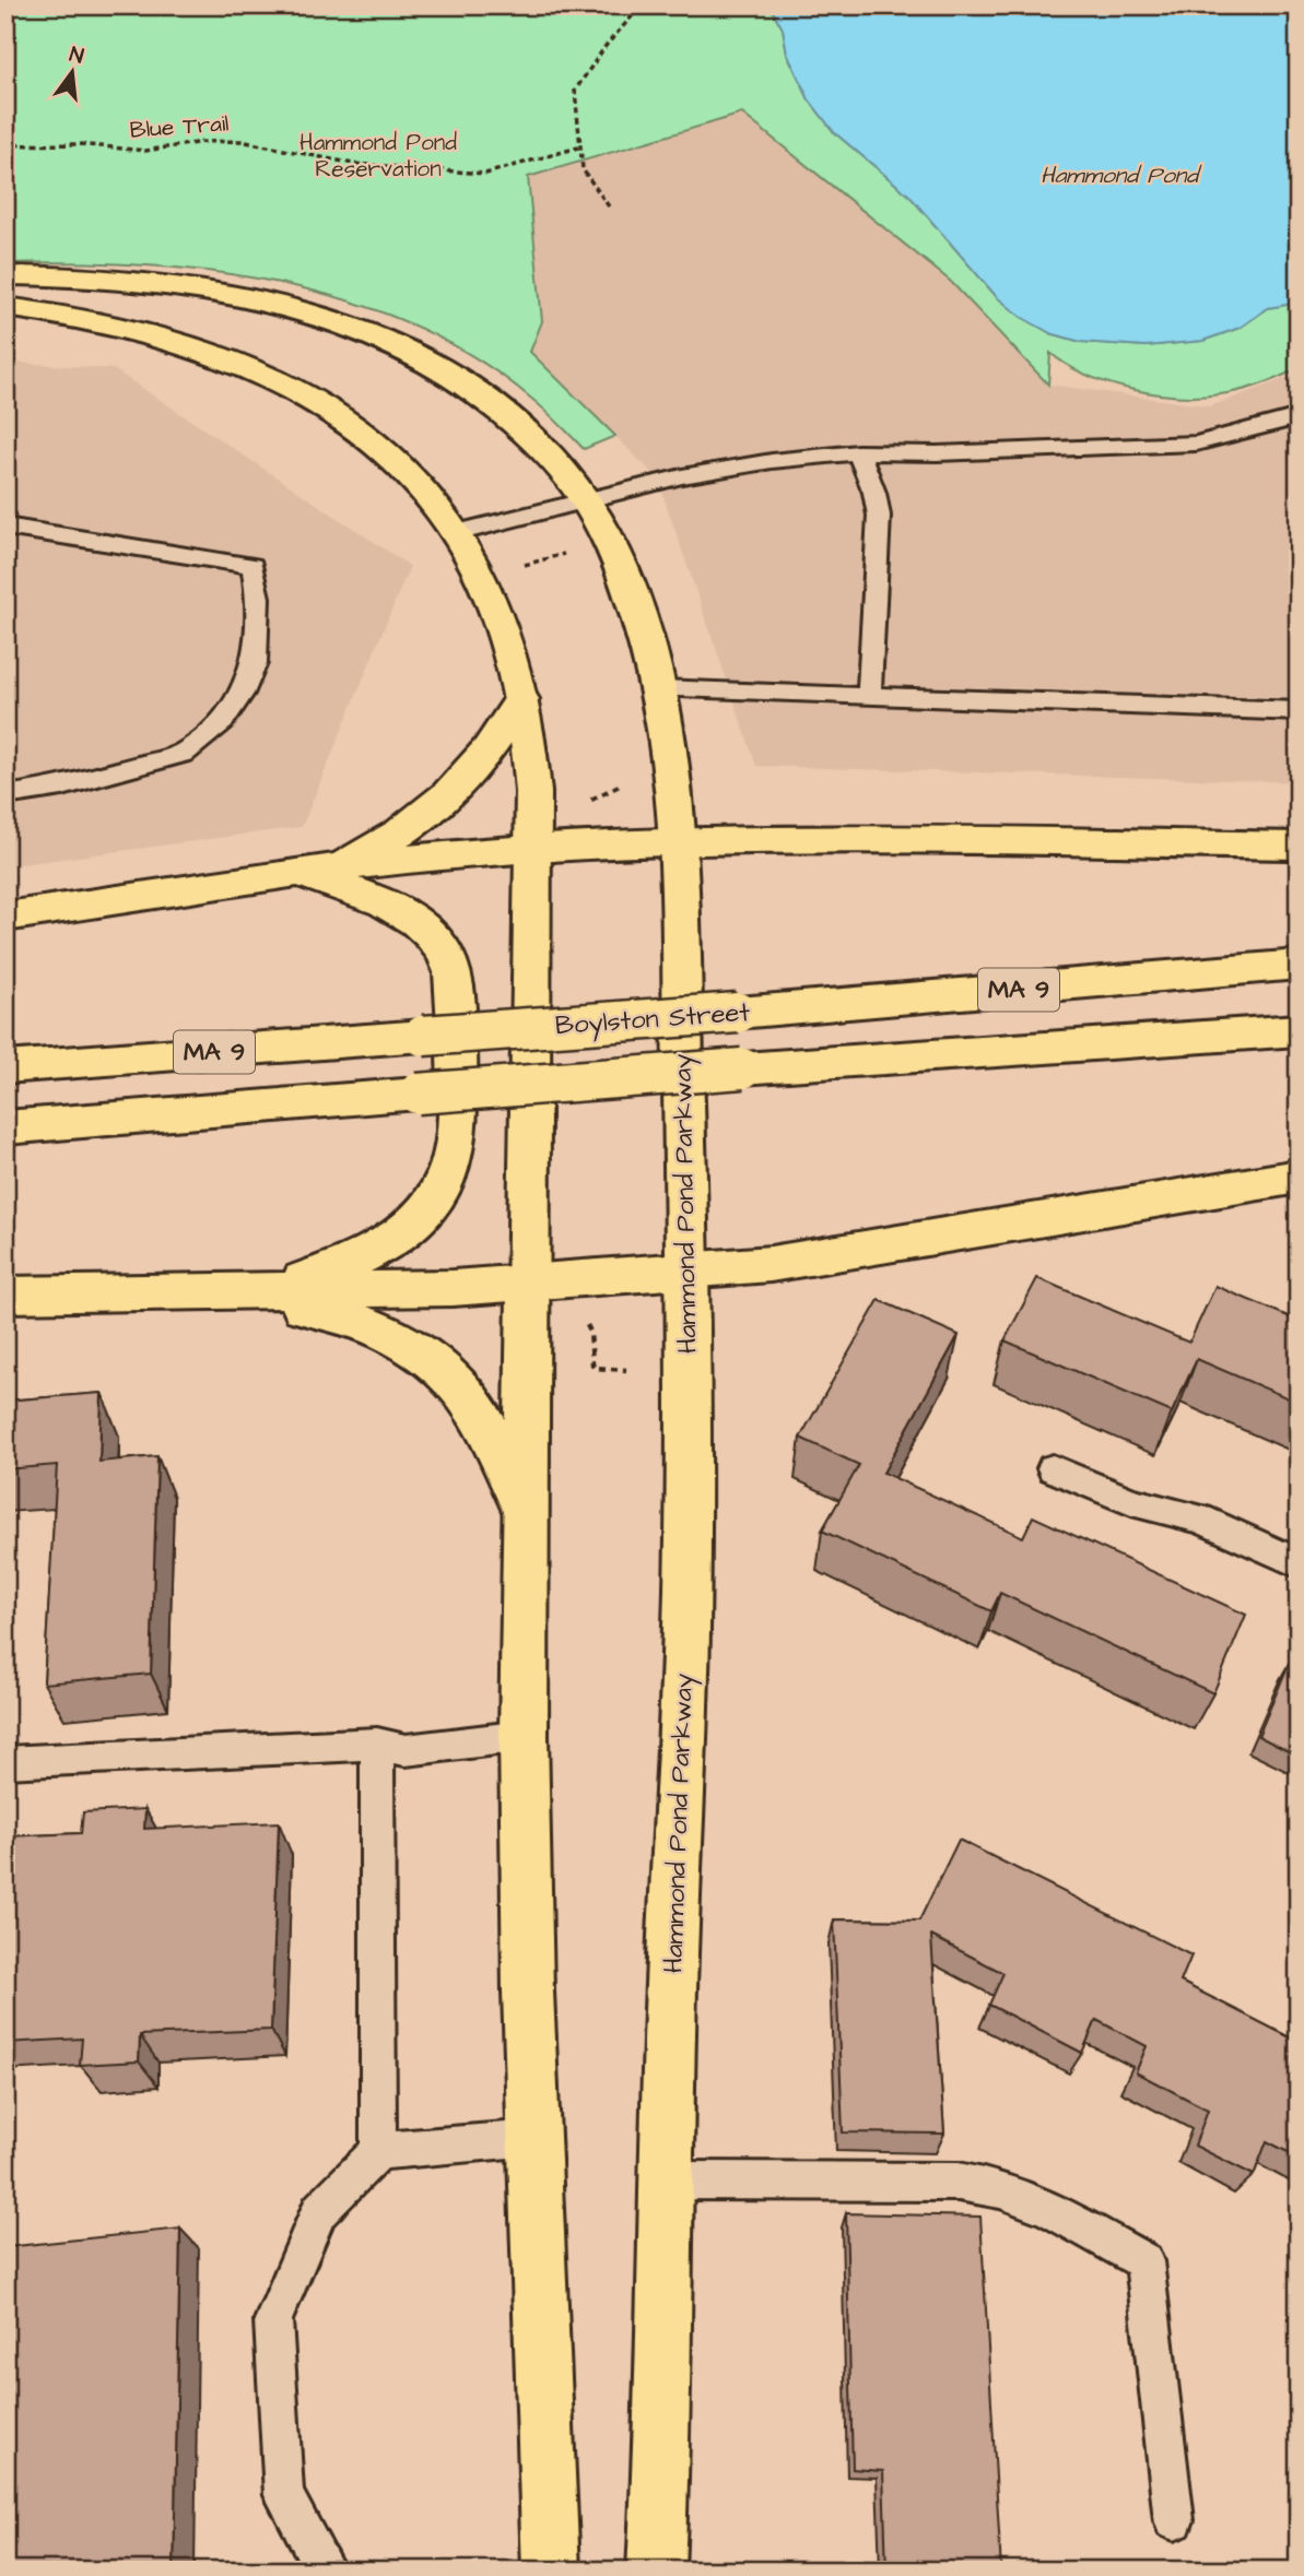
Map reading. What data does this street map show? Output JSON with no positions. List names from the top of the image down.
{
  "streets": {
    "main road": ["MA 9", "Boylston Street", "Hammond Pond Parkway"],
    "path": ["Blue Trail"]
  },
  "water": ["Hammond Pond"],
  "parks": ["Hammond Pond Reservation"],
  "north": "top"
}
